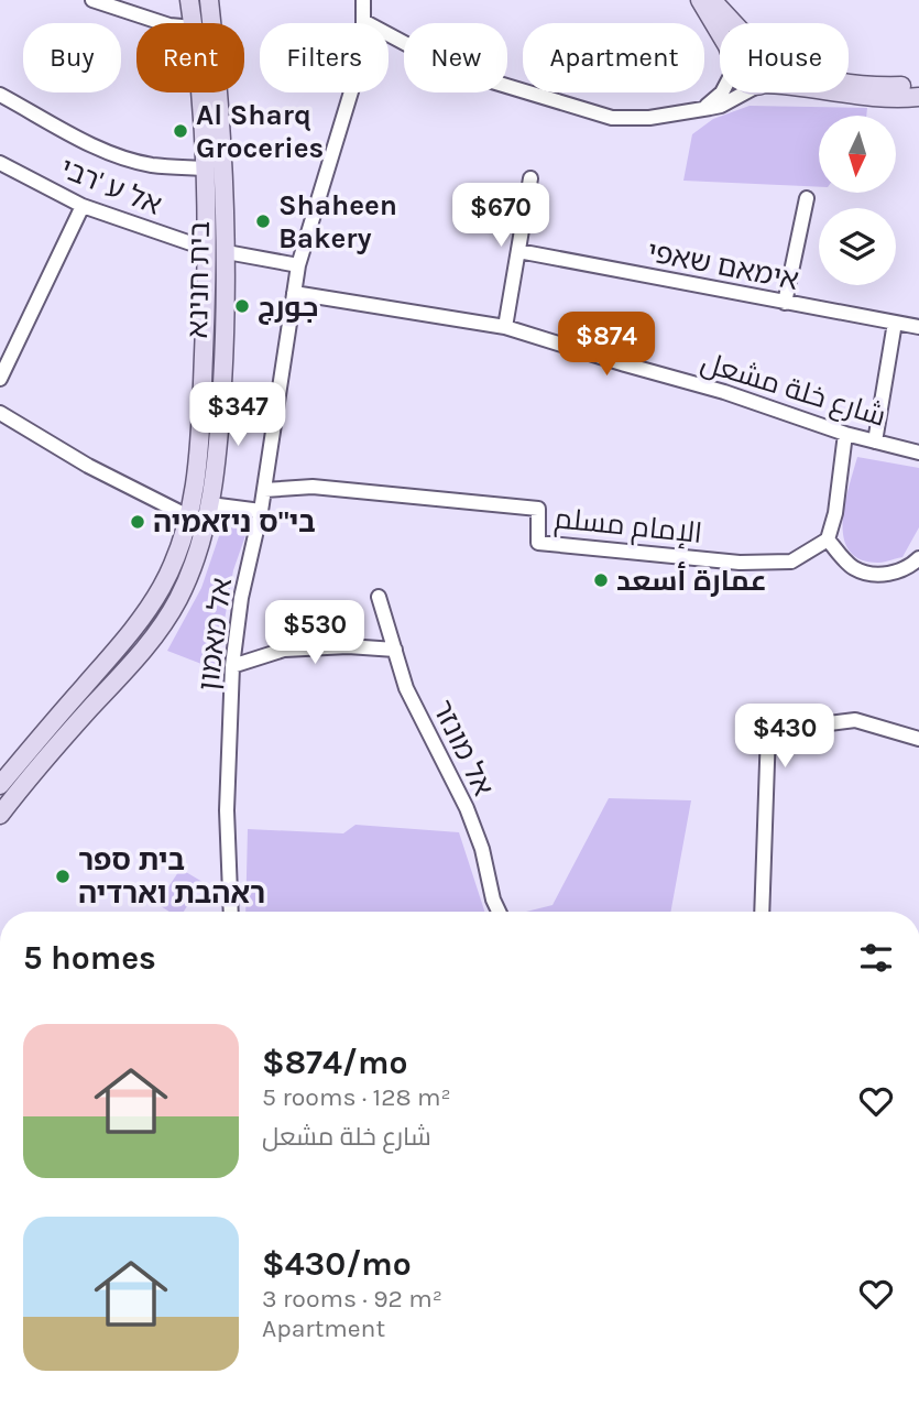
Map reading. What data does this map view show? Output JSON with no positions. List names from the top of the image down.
{
  "streets": {
    "street": [
      "אל ע 'רבי",
      "אימאם שאפי",
      "בית חנינא",
      "شارع خلة مشعل",
      "الإمام مسلم",
      "אל מאמון",
      "אל מונזר"
    ]
  },
  "crossings": [
    ["אל ע 'רבי", "בית חנינא"],
    ["شارع خلة مشعل", "אל מאמון"],
    ["الإمام مسلم", "אל מאמון"]
  ],
  "places": [
    "Al Sharq Groceries",
    "Shaheen Bakery",
    "جورج",
    "בי\"ס ניזאמיה",
    "عمارة أسعد",
    "בית ספר ראהבת וארדיה"
  ],
  "north": "bottom",
  "page": {
    "chip": [
      "Buy",
      "Rent",
      "Filters",
      "New",
      "Apartment",
      "House"
    ],
    "price": [
      "$670",
      "$874",
      "$347",
      "$530",
      "$430"
    ],
    "heading": "5 homes",
    "list": [
      {
        "name": "$874/mo",
        "note": "5 rooms · 128 m² · شارع خلة مشعل"
      },
      {
        "name": "$430/mo",
        "note": "3 rooms · 92 m² · Apartment"
      }
    ]
  }
}
